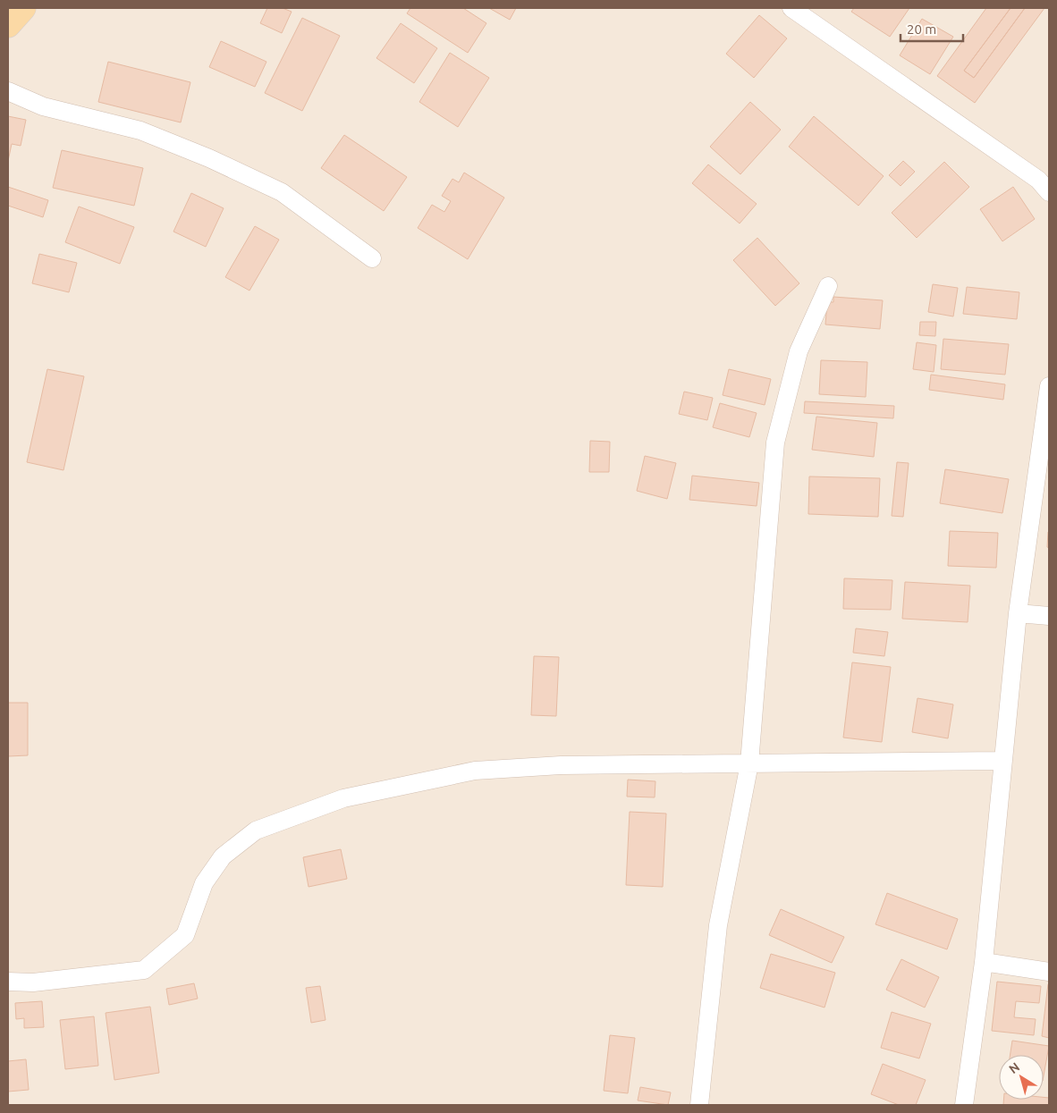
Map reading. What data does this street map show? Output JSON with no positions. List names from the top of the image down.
{
  "scale_bar": "20 m",
  "north": "top left"
}
